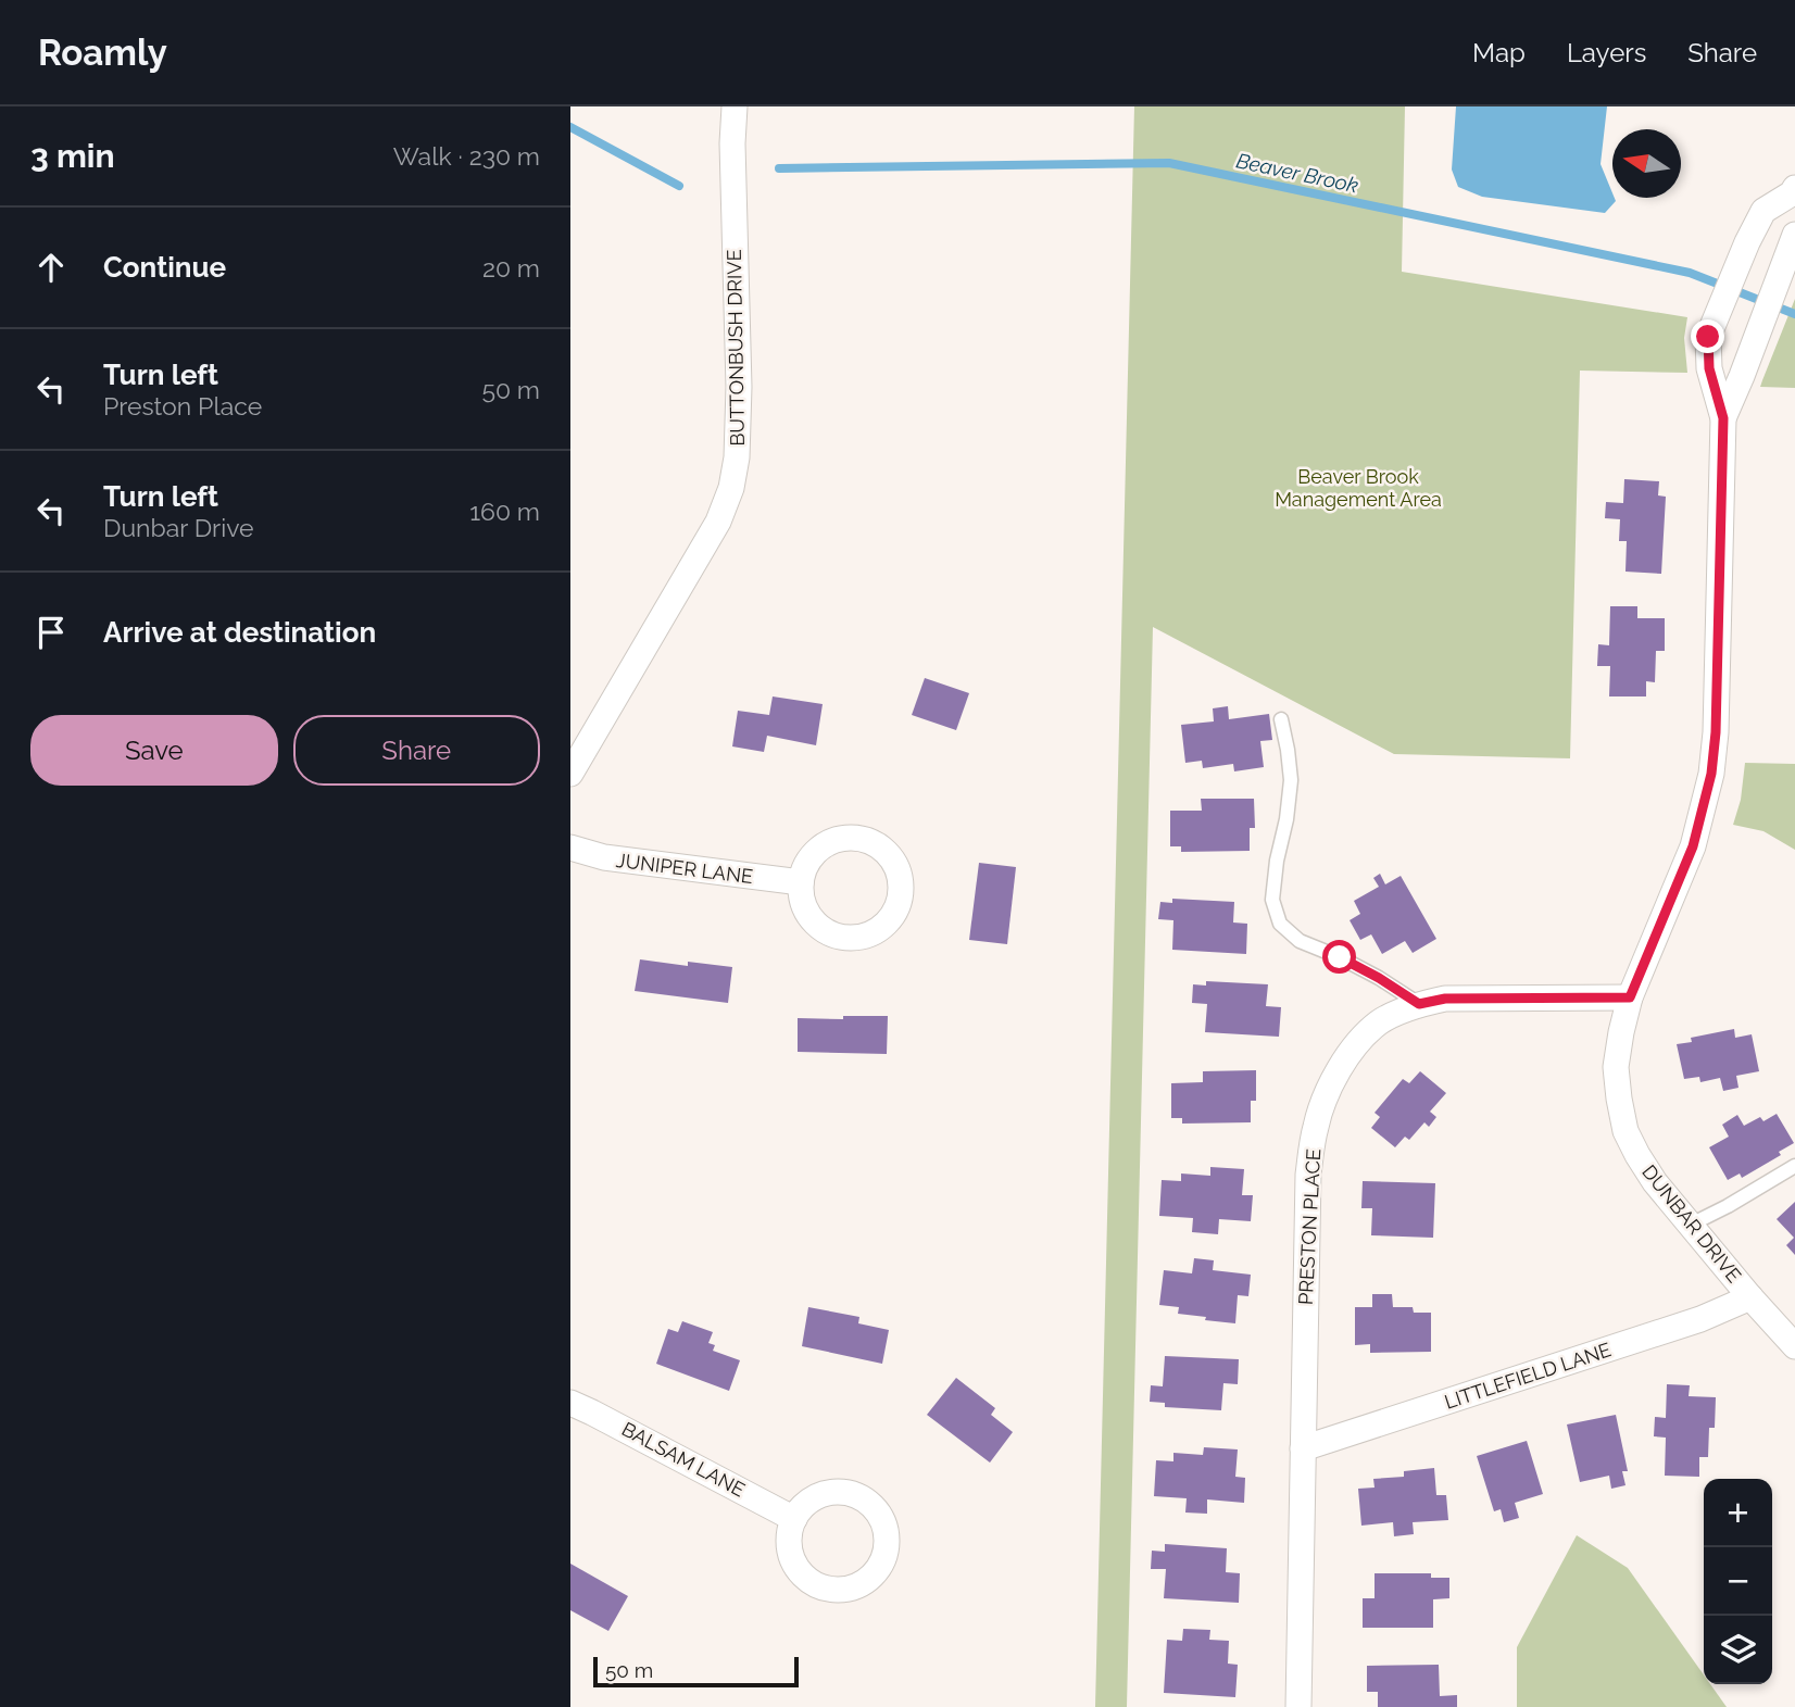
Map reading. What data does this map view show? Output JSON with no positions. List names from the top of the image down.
{
  "streets": {
    "street": [
      "BUTTONBUSH DRIVE",
      "JUNIPER LANE",
      "DUNBAR DRIVE",
      "PRESTON PLACE",
      "LITTLEFIELD LANE",
      "BALSAM LANE"
    ]
  },
  "crossings": [
    ["DUNBAR DRIVE", "PRESTON PLACE"],
    ["DUNBAR DRIVE", "LITTLEFIELD LANE"],
    ["PRESTON PLACE", "LITTLEFIELD LANE"]
  ],
  "water": ["Beaver Brook"],
  "parks": ["Beaver Brook Management Area"],
  "scale_bar": "50 m",
  "north": "left",
  "page": {
    "header": "Roamly",
    "nav": ["Map", "Layers", "Share"],
    "heading": ["3 min", "Walk · 230 m"],
    "list": [
      ["Continue", "20 m"],
      ["Turn left", "Preston Place", "50 m"],
      ["Turn left", "Dunbar Drive", "160 m"],
      "Arrive at destination"
    ],
    "buttons": ["Save", "Share"],
    "map_buttons": ["+", "−"],
    "scale": "50 m"
  }
}
